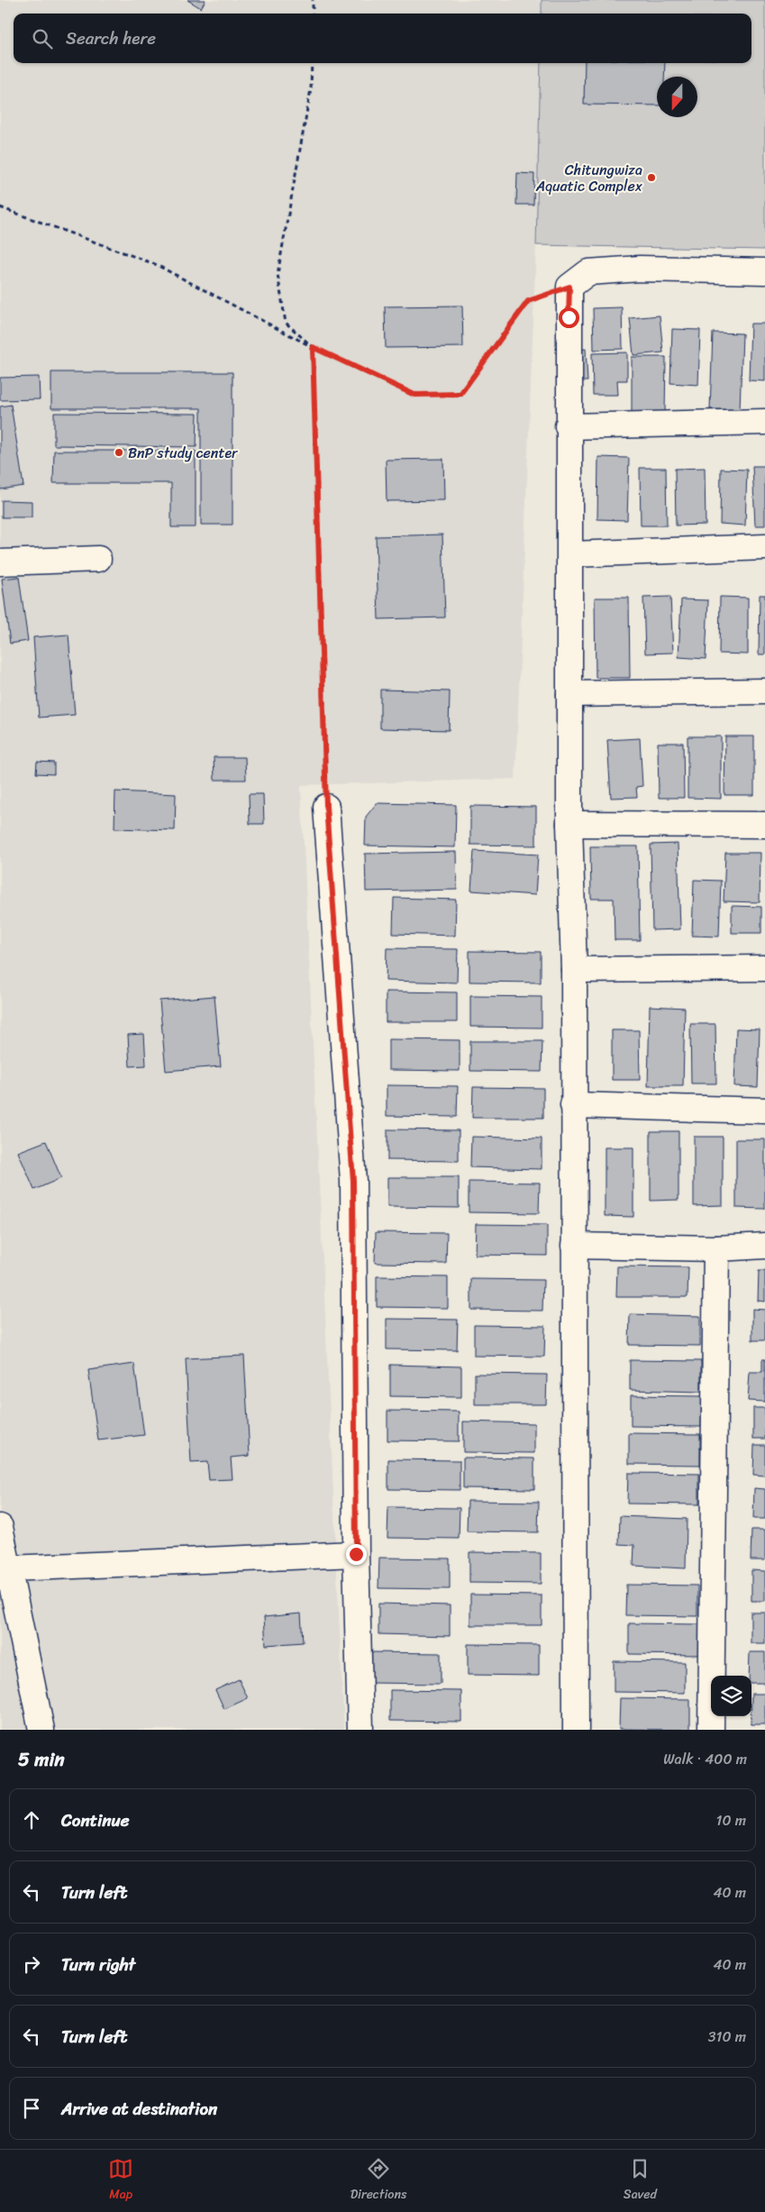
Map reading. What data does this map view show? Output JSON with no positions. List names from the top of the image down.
{
  "places": ["Chitungwiza Aquatic Complex", "BnP study center"],
  "north": "bottom",
  "page": {
    "search": "Search here",
    "heading": ["5 min", "Walk · 400 m"],
    "list": [
      ["Continue", "10 m"],
      ["Turn left", "40 m"],
      ["Turn right", "40 m"],
      ["Turn left", "310 m"],
      "Arrive at destination"
    ],
    "nav": ["Map", "Directions", "Saved"]
  }
}
